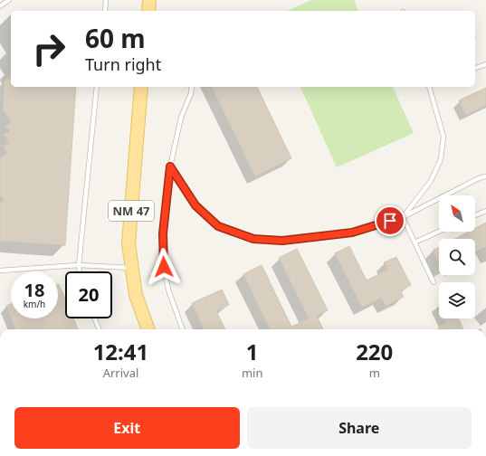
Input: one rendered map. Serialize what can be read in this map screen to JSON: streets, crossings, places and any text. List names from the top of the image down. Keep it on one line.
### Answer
{"streets":{"main road":["NM 47"]},"north":"top left","page":{"turn":["60 m","Turn right"],"speed":"18 km/h","limit":"20","eta":["12:41","Arrival","1","min","220","m"],"buttons":["Exit","Share"]}}
